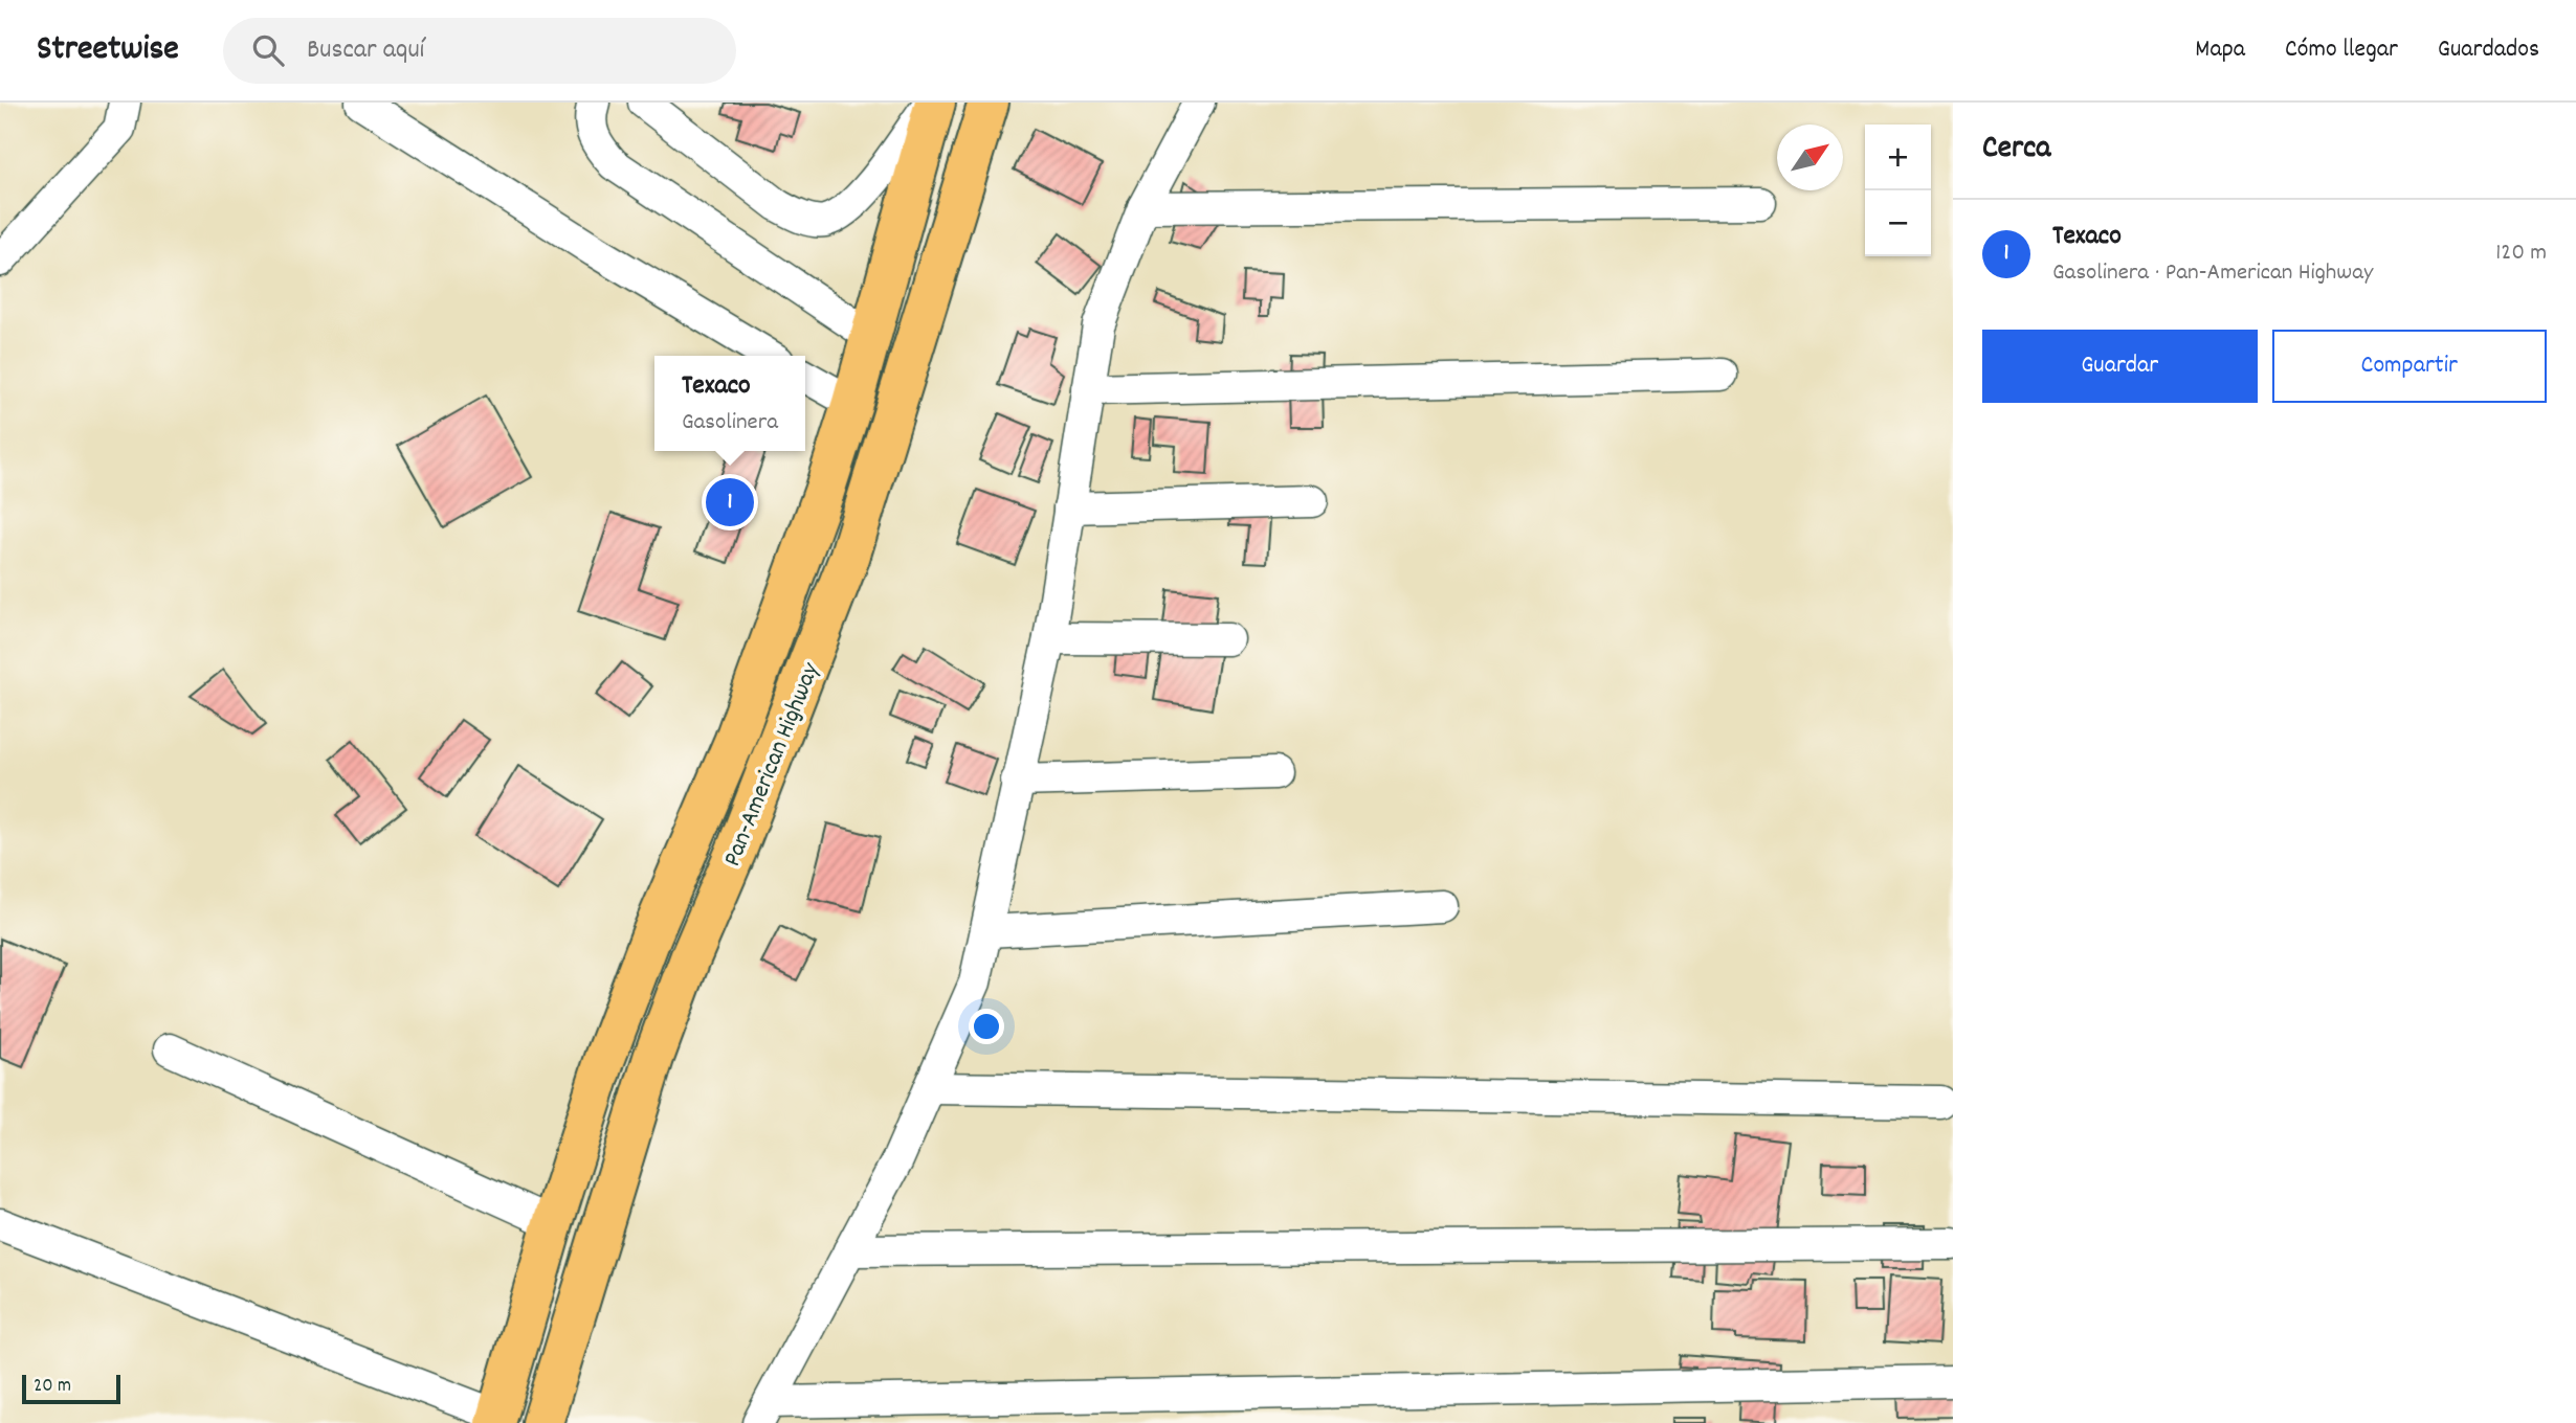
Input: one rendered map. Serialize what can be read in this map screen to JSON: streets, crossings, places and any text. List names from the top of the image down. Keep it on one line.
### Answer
{"streets":{"highway":["Pan-American Highway"]},"scale_bar":"20 m","north":"top right","page":{"header":"Streetwise","search":"Buscar aquí","nav":["Mapa","Cómo llegar","Guardados"],"heading":"Cerca","map_buttons":["+","−"],"list":[{"mark":"1","name":"Texaco","note":"Gasolinera · Pan-American Highway","value":"120 m"}],"buttons":["Guardar","Compartir"],"popup":["Texaco","Gasolinera"],"pins":"1","scale":"20 m"}}
